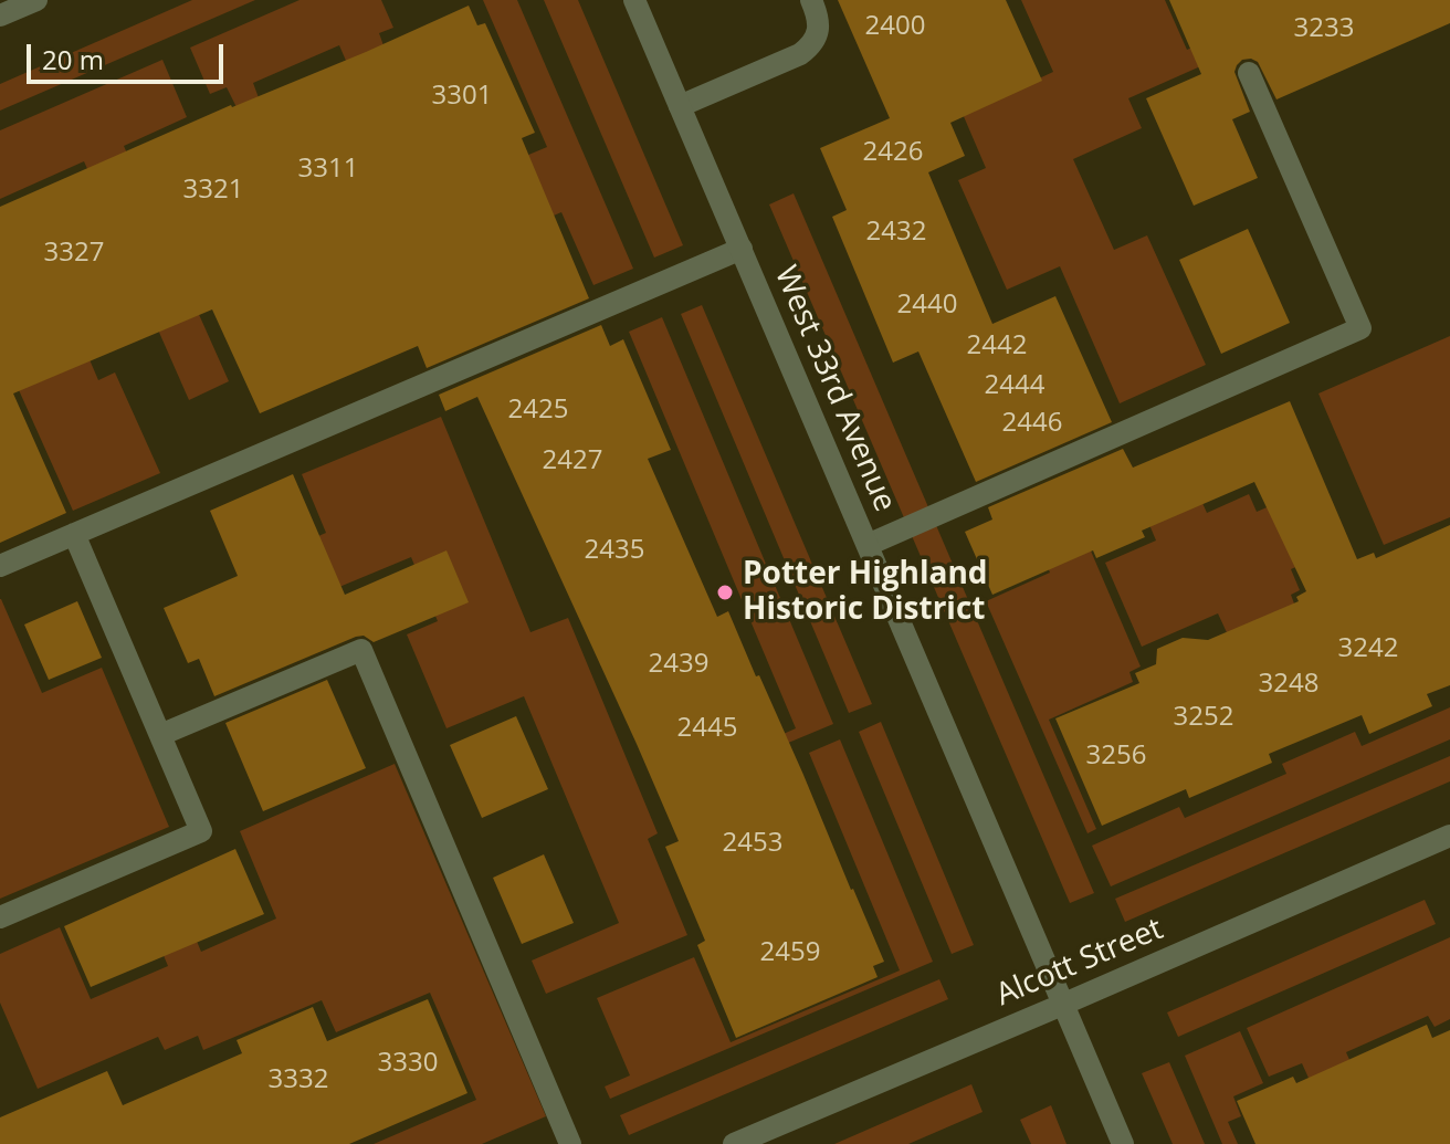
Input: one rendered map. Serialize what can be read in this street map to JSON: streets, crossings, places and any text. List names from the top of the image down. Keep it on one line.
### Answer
{"streets":{"street":["West 33rd Avenue","Alcott Street"]},"crossings":[["West 33rd Avenue","Alcott Street"]],"places":["Potter Highland Historic District"],"house_numbers":["2400","3233","3301","2426","3311","3321","2432","3327","2440","2442","2444","2425","2446","2427","2435","3242","2439","3248","3252","2445","3256","2453","2459","3330","3332"],"scale_bar":"20 m"}
